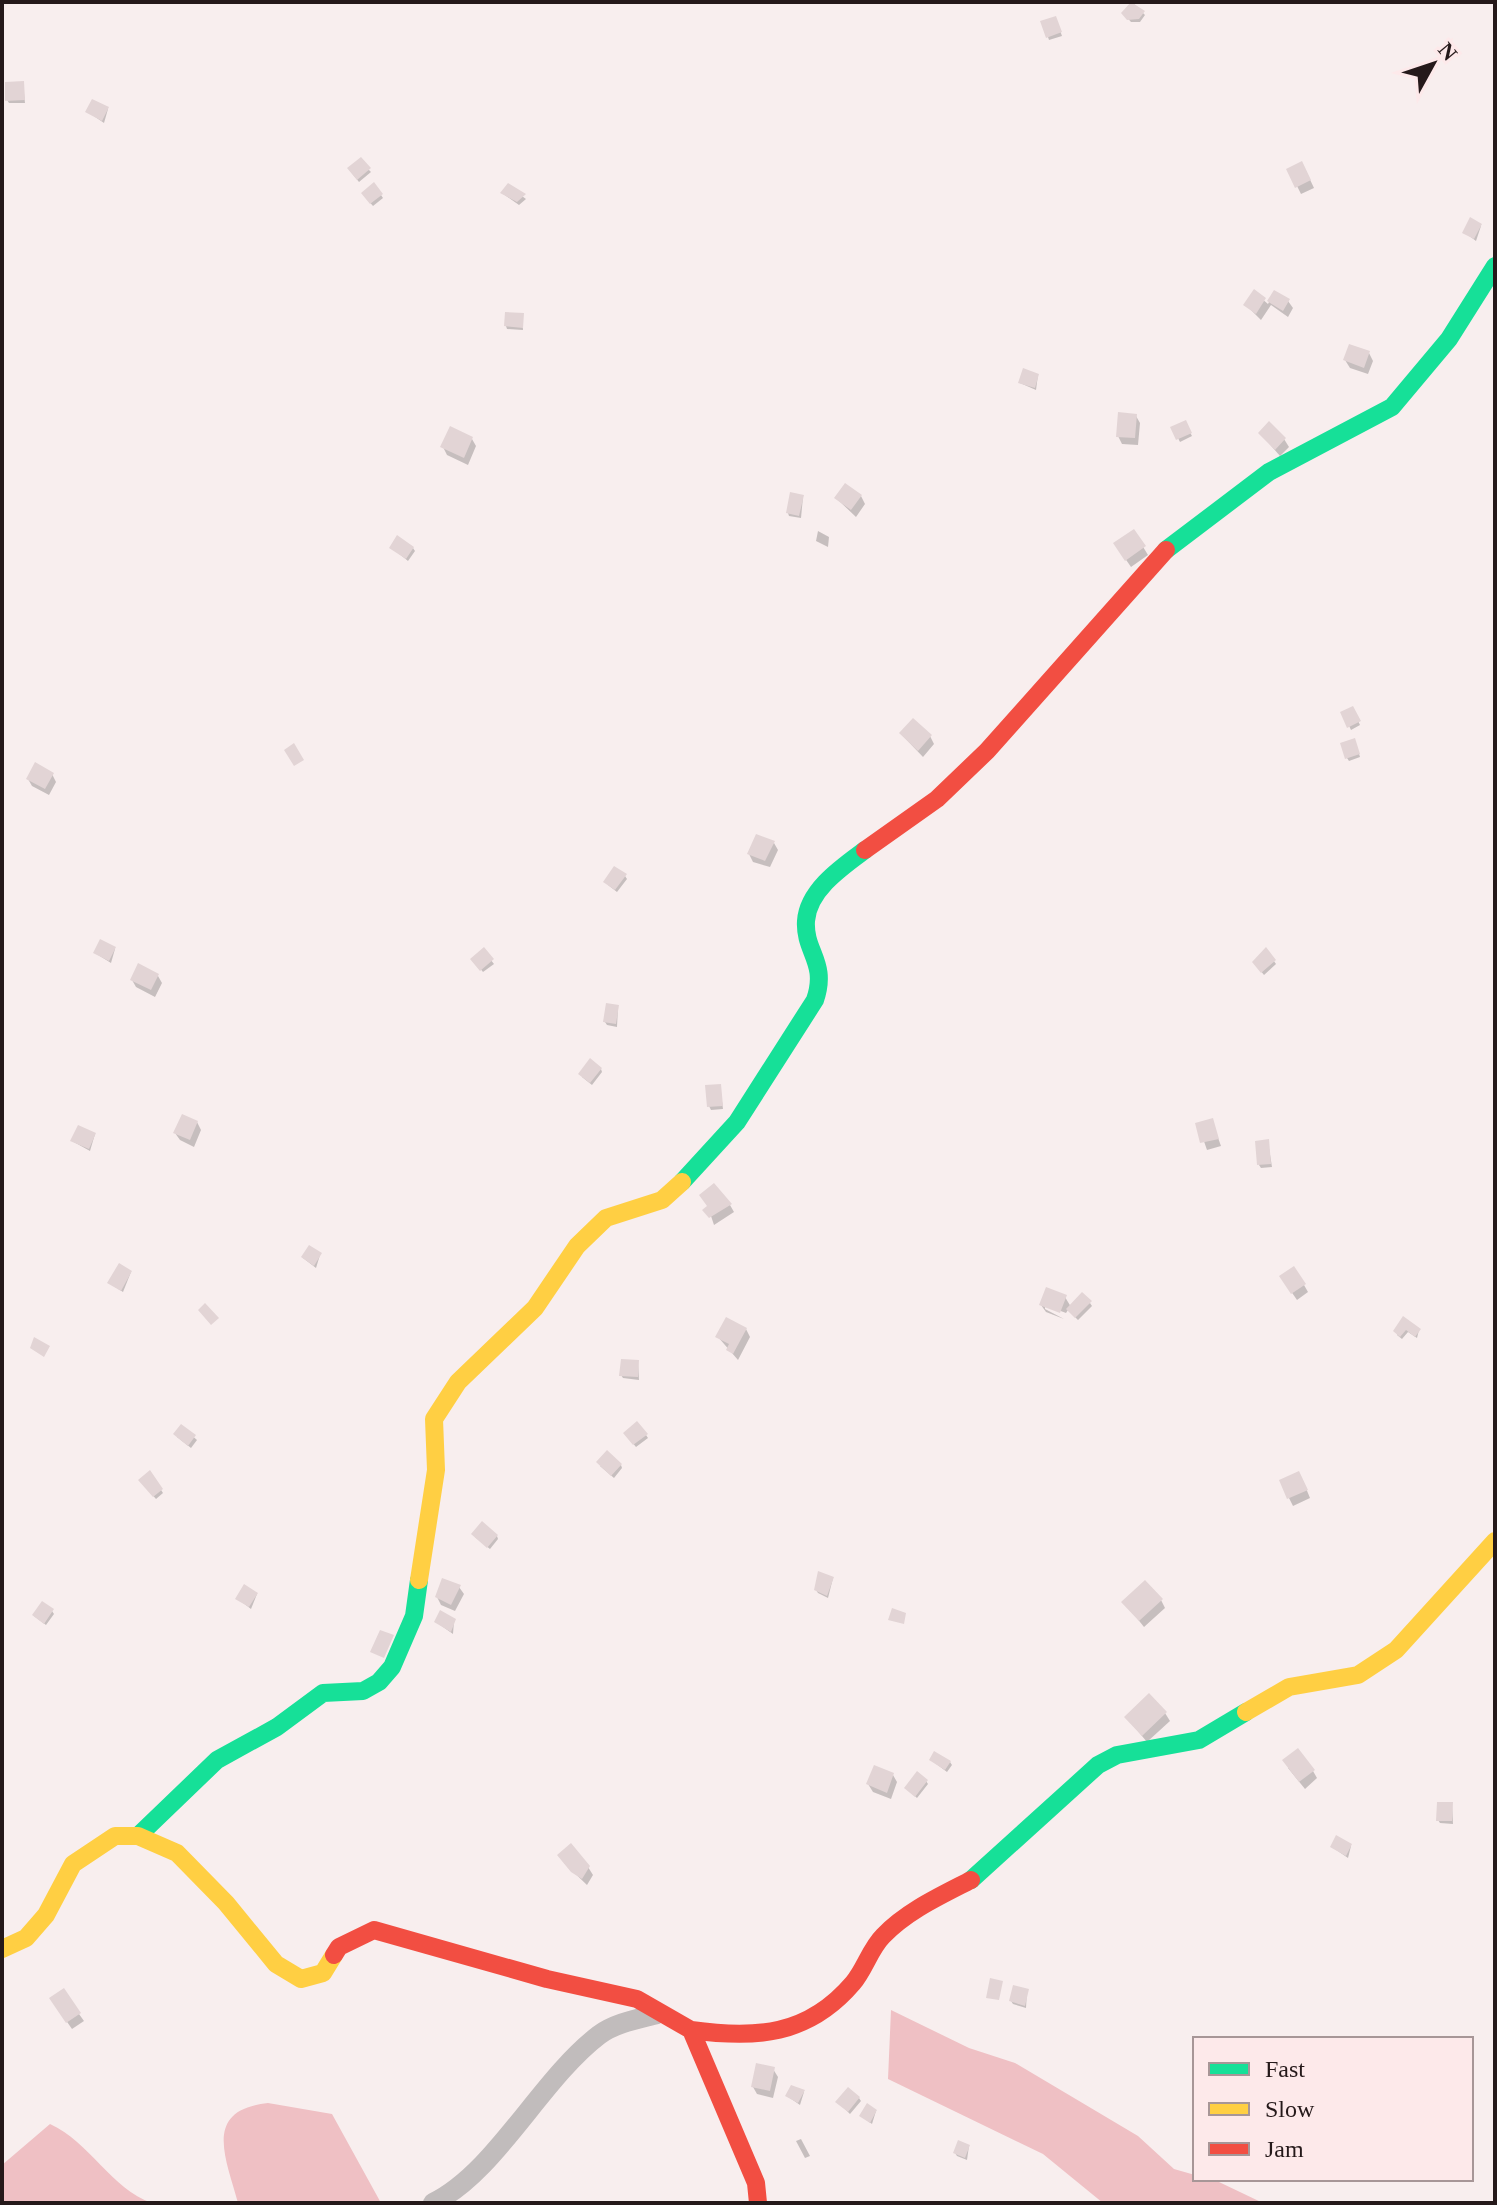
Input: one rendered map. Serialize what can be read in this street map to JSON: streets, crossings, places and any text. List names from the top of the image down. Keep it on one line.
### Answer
{"legend":["Fast","Slow","Jam"],"north":"top right"}
